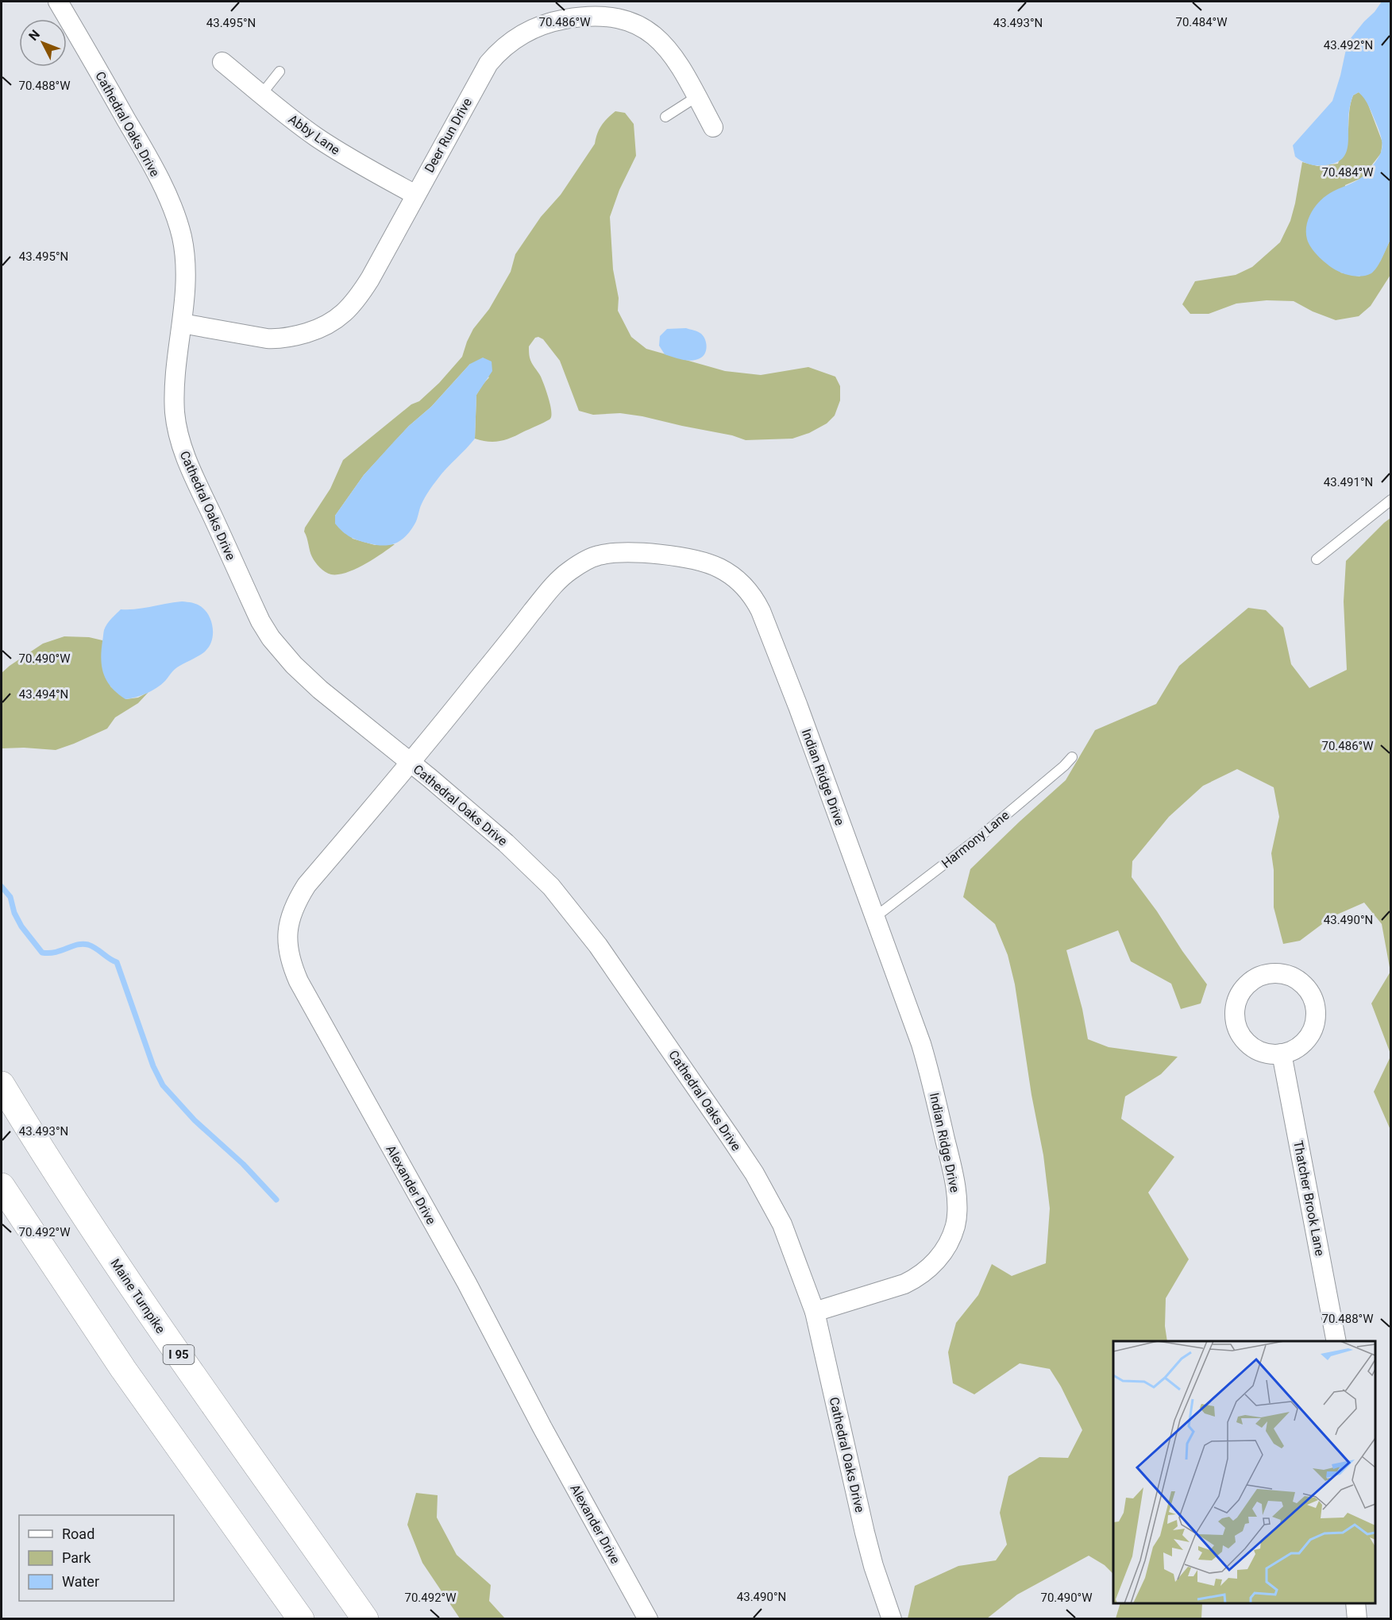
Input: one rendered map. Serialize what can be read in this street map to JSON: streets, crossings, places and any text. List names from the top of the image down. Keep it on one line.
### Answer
{"streets":{"highway":["Maine Turnpike","I 95"],"street":["Cathedral Oaks Drive","Abby Lane","Deer Run Drive","Indian Ridge Drive","Alexander Drive","Thatcher Brook Lane"],"lane":["Harmony Lane"]},"crossings":[["Cathedral Oaks Drive","Deer Run Drive"],["Cathedral Oaks Drive","Indian Ridge Drive"],["Cathedral Oaks Drive","Alexander Drive"],["Abby Lane","Deer Run Drive"],["Indian Ridge Drive","Harmony Lane"],["Indian Ridge Drive","Alexander Drive"]],"legend":["Road","Park","Water"],"north":"top left","coordinates":["70.486°W","70.484°W","43.493°N","43.495°N","43.492°N","70.488°W","43.491°N","70.490°W","43.494°N","43.490°N","70.492°W"]}
